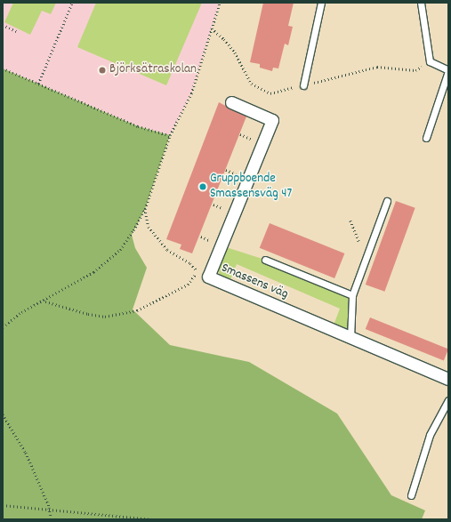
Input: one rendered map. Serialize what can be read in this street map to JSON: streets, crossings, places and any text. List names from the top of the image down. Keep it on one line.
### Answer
{"streets":{"street":["Smassens väg"]},"places":["Björksätraskolan","Gruppboende Smassensväg 47"]}
